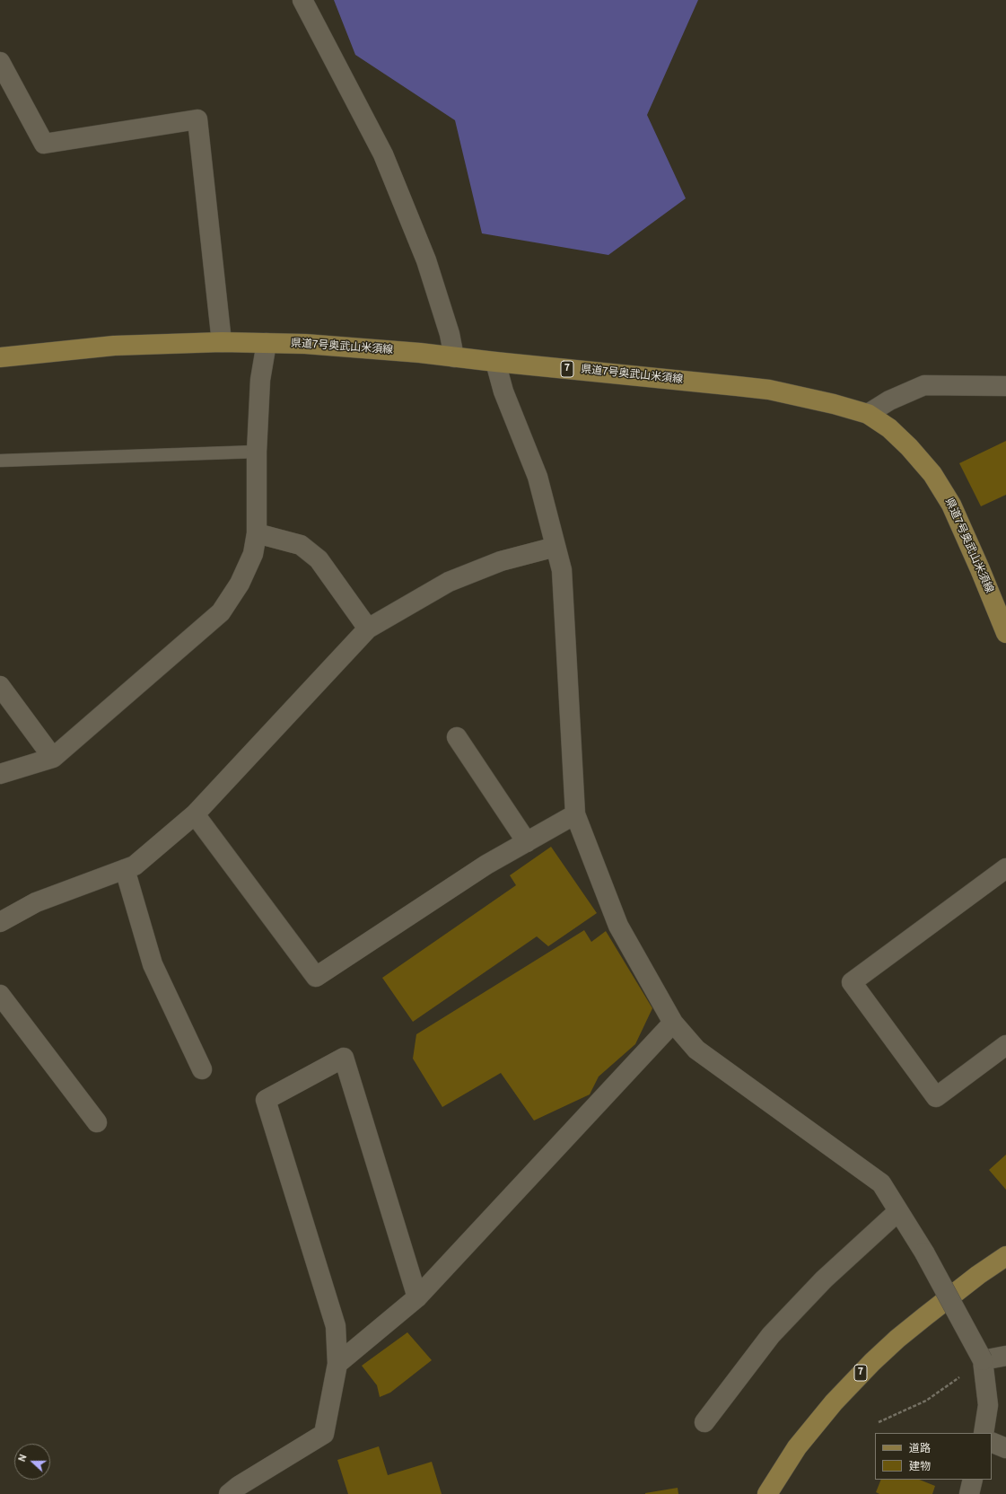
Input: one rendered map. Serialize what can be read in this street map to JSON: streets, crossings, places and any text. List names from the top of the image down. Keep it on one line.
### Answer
{"streets":{"main road":["県道7号奥武山米須線","7"]},"legend":["道路","建物"],"north":"left"}
